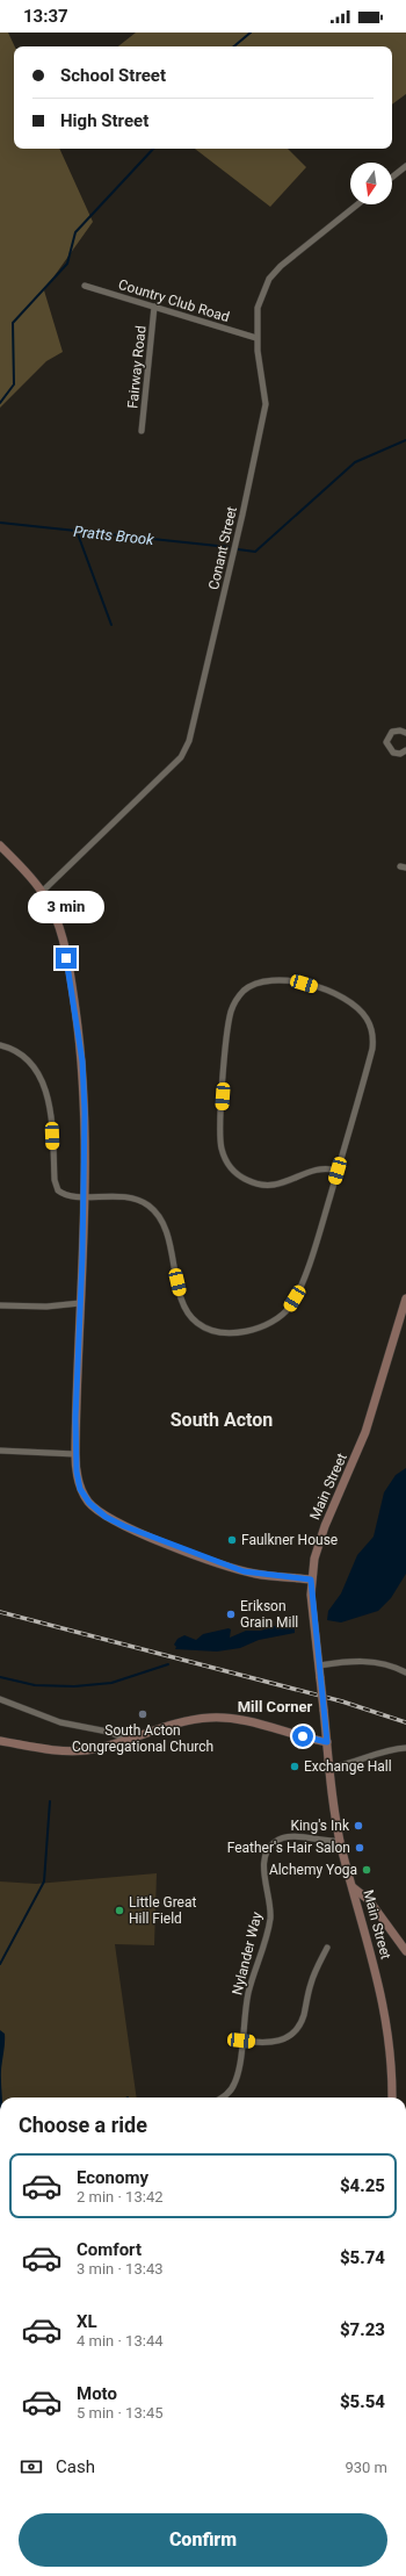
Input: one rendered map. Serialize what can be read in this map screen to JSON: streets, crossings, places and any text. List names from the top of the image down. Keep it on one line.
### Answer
{"streets":{"street":["Country Club Road","Fairway Road","Conant Street","Main Street","Nylander Way"]},"crossings":[["Country Club Road","Fairway Road"],["Country Club Road","Conant Street"],["Main Street","Nylander Way"]],"districts":["South Acton","Mill Corner"],"water":["Pratts Brook"],"places":["Faulkner House","Erikson Grain Mill","South Acton Congregational Church","Exchange Hall","King's Ink","Feather's Hair Salon","Alchemy Yoga","Little Great Hill Field"],"north":"bottom","page":{"status":"13:37","banner":["School Street","High Street"],"bubble":"3 min","heading":"Choose a ride","list":[{"name":"Economy","note":"2 min · 13:42","value":"$4.25"},{"name":"Comfort","note":"3 min · 13:43","value":"$5.74"},{"name":"XL","note":"4 min · 13:44","value":"$7.23"},{"name":"Moto","note":"5 min · 13:45","value":"$5.54"}],"pay":["Cash","930 m"],"buttons":"Confirm"}}
